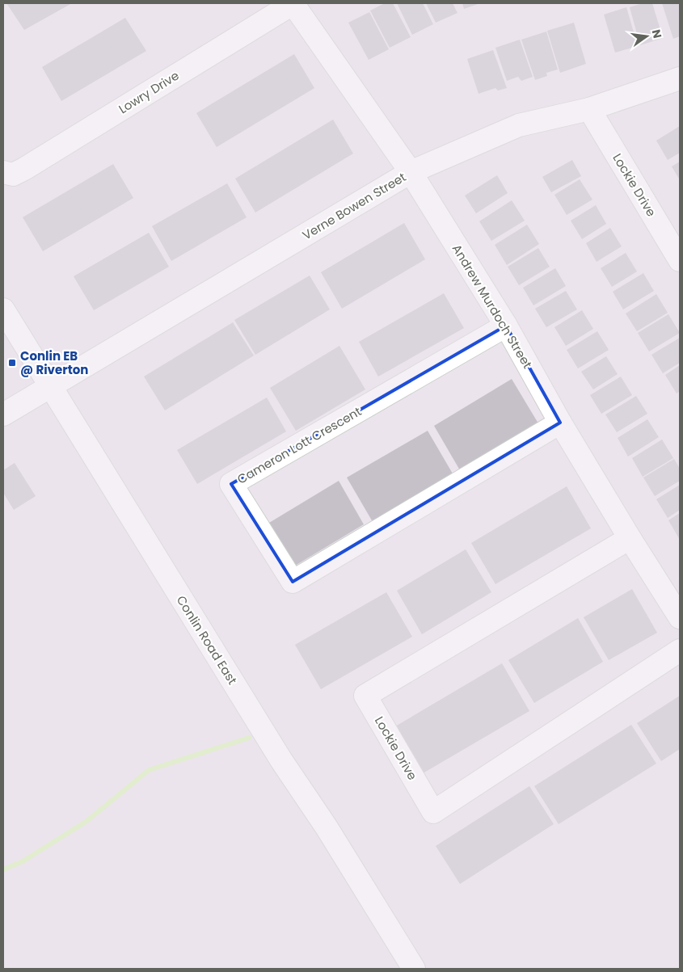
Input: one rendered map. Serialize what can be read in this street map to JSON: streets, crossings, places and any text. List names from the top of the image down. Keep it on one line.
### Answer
{"streets":{"street":["Lowry Drive","Lockie Drive","Verne Bowen Street","Andrew Murdoch Street","Cameron Lott Crescent","Conlin Road East"]},"crossings":[["Lowry Drive","Andrew Murdoch Street"],["Lockie Drive","Verne Bowen Street"],["Lockie Drive","Andrew Murdoch Street"],["Verne Bowen Street","Andrew Murdoch Street"],["Verne Bowen Street","Conlin Road East"],["Andrew Murdoch Street","Cameron Lott Crescent"]],"places":{"transit":["Conlin EB @ Riverton"]},"north":"right"}
